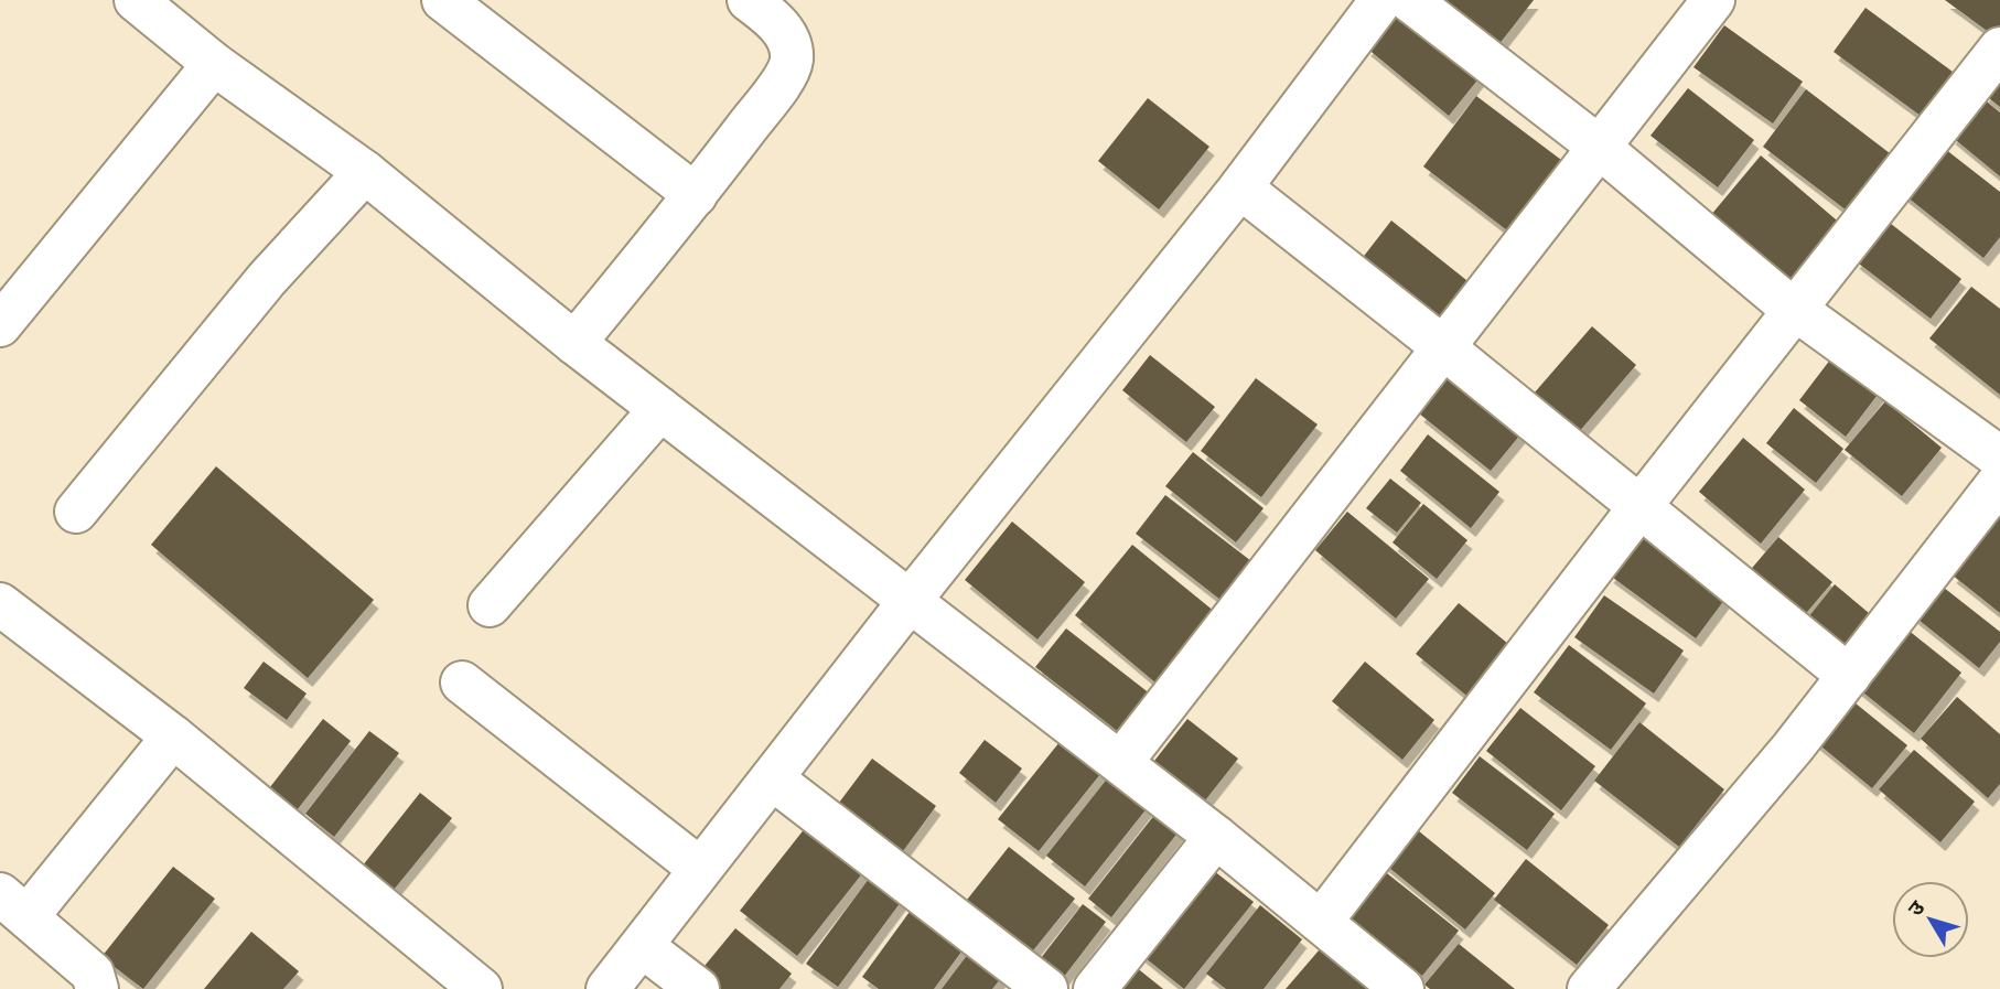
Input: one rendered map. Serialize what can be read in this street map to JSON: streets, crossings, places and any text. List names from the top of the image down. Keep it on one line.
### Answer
{"north":"top left"}
